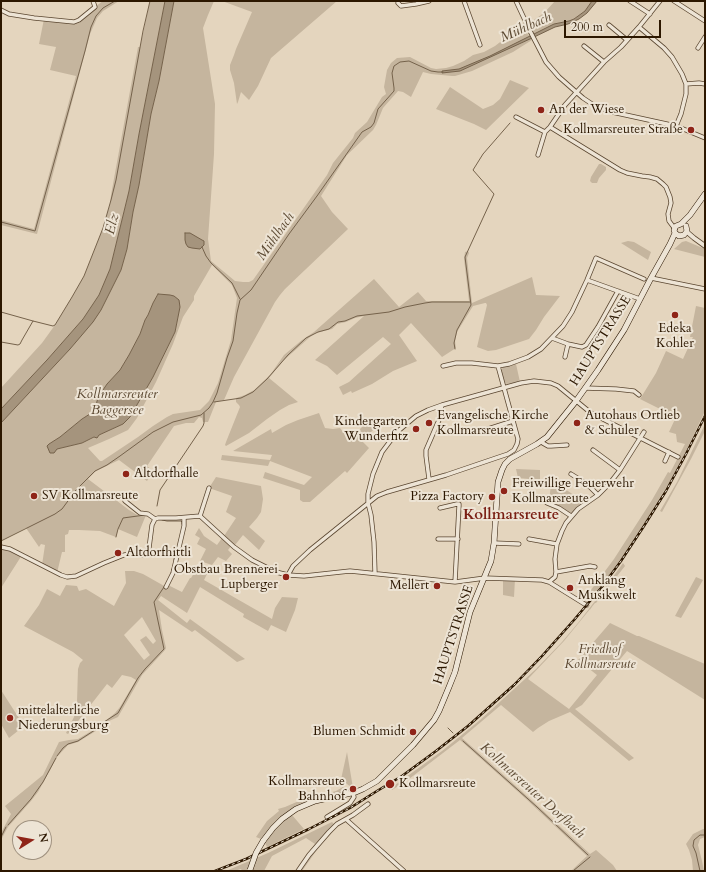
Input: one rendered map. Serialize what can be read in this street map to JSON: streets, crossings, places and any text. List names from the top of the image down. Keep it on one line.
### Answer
{"streets":{"main road":["HAUPTSTRASSE"]},"districts":["Kollmarsreute"],"water":["Mühlbach","Elz","Kollmarsreuter Baggersee","Kollmarsreuter Dorfbach"],"parks":["Friedhof Kollmarsreute"],"places":["An der Wiese","Kollmarsreuter Straße","Edeka Kohler","Evangelische Kirche Kollmarsreute","Autohaus Ortlieb & Schuler","Kindergarten Wunderfitz","Altdorfhalle","Freiwillige Feuerwehr Kollmarsreute","SV Kollmarsreute","Pizza Factory","Altdorfhittli","Obstbau Brennerei Lupberger","Mellert","Anklang Musikwelt","mittelalterliche Niederungsburg","Blumen Schmidt","Kollmarsreute","Kollmarsreute Bahnhof"],"scale_bar":"200 m","north":"right"}
